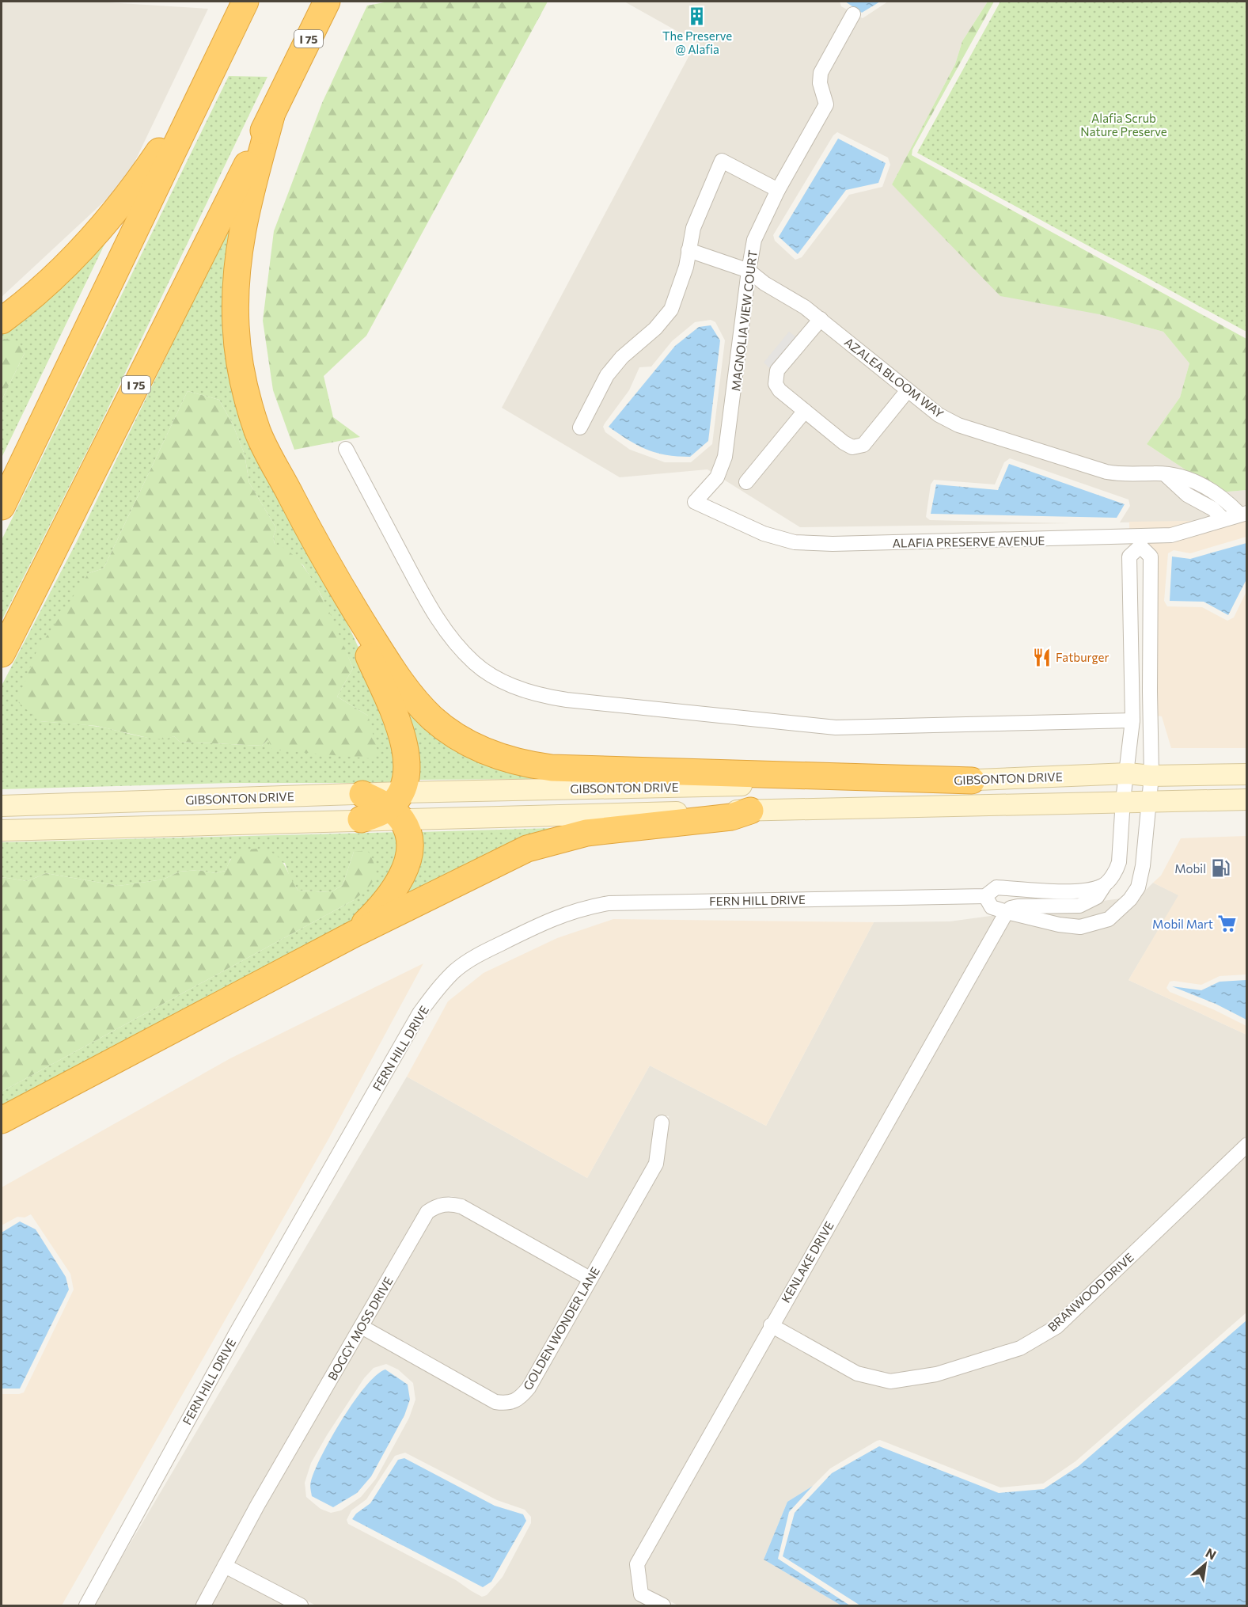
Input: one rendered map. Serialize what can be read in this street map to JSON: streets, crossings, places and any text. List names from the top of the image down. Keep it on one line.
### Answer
{"streets":{"highway":["I 75"],"main road":["GIBSONTON DRIVE"],"street":["MAGNOLIA VIEW COURT","AZALEA BLOOM WAY","ALAFIA PRESERVE AVENUE","FERN HILL DRIVE","KENLAKE DRIVE","BRANWOOD DRIVE","BOGGY MOSS DRIVE","GOLDEN WONDER LANE"]},"crossings":[["MAGNOLIA VIEW COURT","AZALEA BLOOM WAY"],["MAGNOLIA VIEW COURT","ALAFIA PRESERVE AVENUE"],["AZALEA BLOOM WAY","ALAFIA PRESERVE AVENUE"],["KENLAKE DRIVE","BRANWOOD DRIVE"],["BOGGY MOSS DRIVE","GOLDEN WONDER LANE"]],"parks":["Alafia Scrub Nature Preserve"],"places":{"building":["The Preserve @ Alafia"],"restaurant":["Fatburger"],"fuel station":["Mobil"],"supermarket":["Mobil Mart"]},"north":"top right"}
